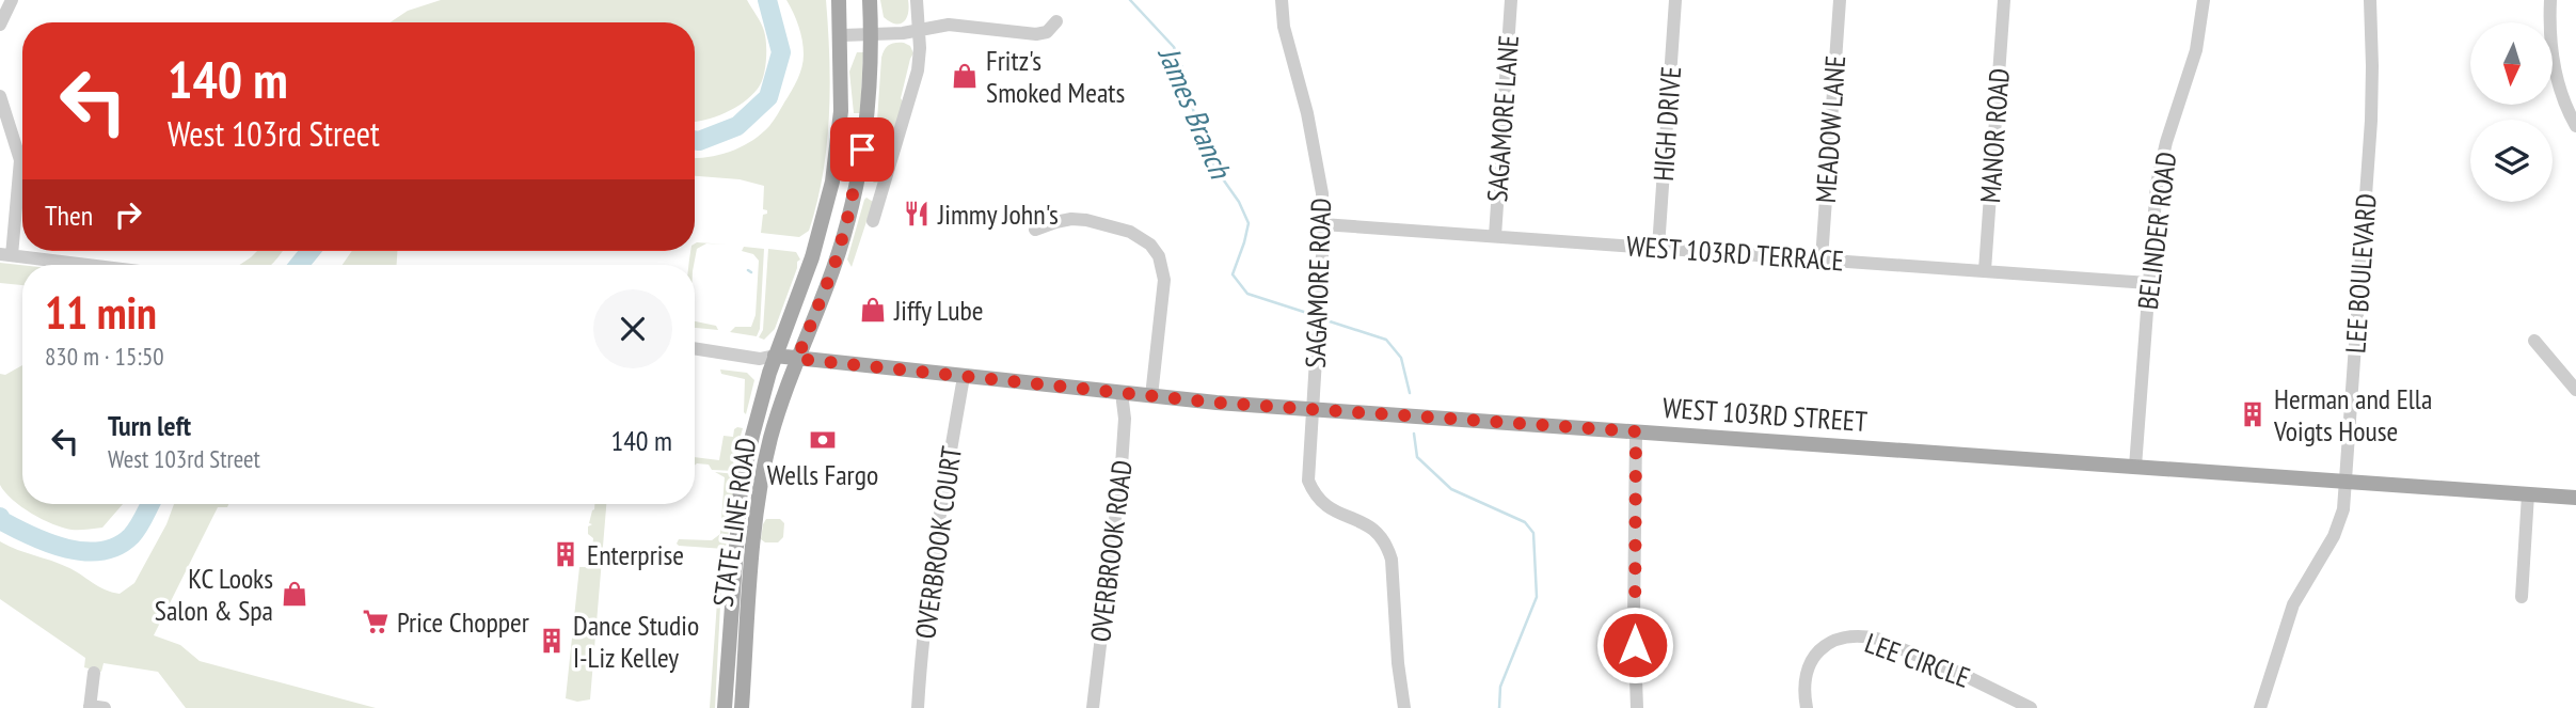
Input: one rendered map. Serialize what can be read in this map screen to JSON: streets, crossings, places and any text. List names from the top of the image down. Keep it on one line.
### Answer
{"streets":{"main road":["WEST 103RD STREET","STATE LINE ROAD"],"street":["SAGAMORE LANE","HIGH DRIVE","MEADOW LANE","MANOR ROAD","BELINDER ROAD","WEST 103RD TERRACE","LEE BOULEVARD","SAGAMORE ROAD","OVERBROOK COURT","OVERBROOK ROAD","LEE CIRCLE"]},"crossings":[["SAGAMORE LANE","WEST 103RD TERRACE"],["HIGH DRIVE","WEST 103RD TERRACE"],["MEADOW LANE","WEST 103RD TERRACE"],["MANOR ROAD","WEST 103RD TERRACE"],["BELINDER ROAD","WEST 103RD TERRACE"],["BELINDER ROAD","WEST 103RD STREET"],["WEST 103RD TERRACE","SAGAMORE ROAD"],["LEE BOULEVARD","WEST 103RD STREET"],["SAGAMORE ROAD","WEST 103RD STREET"],["WEST 103RD STREET","STATE LINE ROAD"],["WEST 103RD STREET","OVERBROOK COURT"],["WEST 103RD STREET","OVERBROOK ROAD"]],"water":["James Branch"],"places":{"shop":["Fritz's Smoked Meats","Jiffy Lube","KC Looks Salon & Spa"],"restaurant":["Jimmy John's"],"building":["Herman and Ella Voigts House","Enterprise","Dance Studio I-Liz Kelley"],"bank":["Wells Fargo"],"supermarket":["Price Chopper"]},"north":"bottom","page":{"turn":["140 m","West 103rd Street"],"then":"Then","heading":["11 min","830 m · 15:50"],"list":[{"name":"Turn left","note":"West 103rd Street","value":"140 m"}]}}
